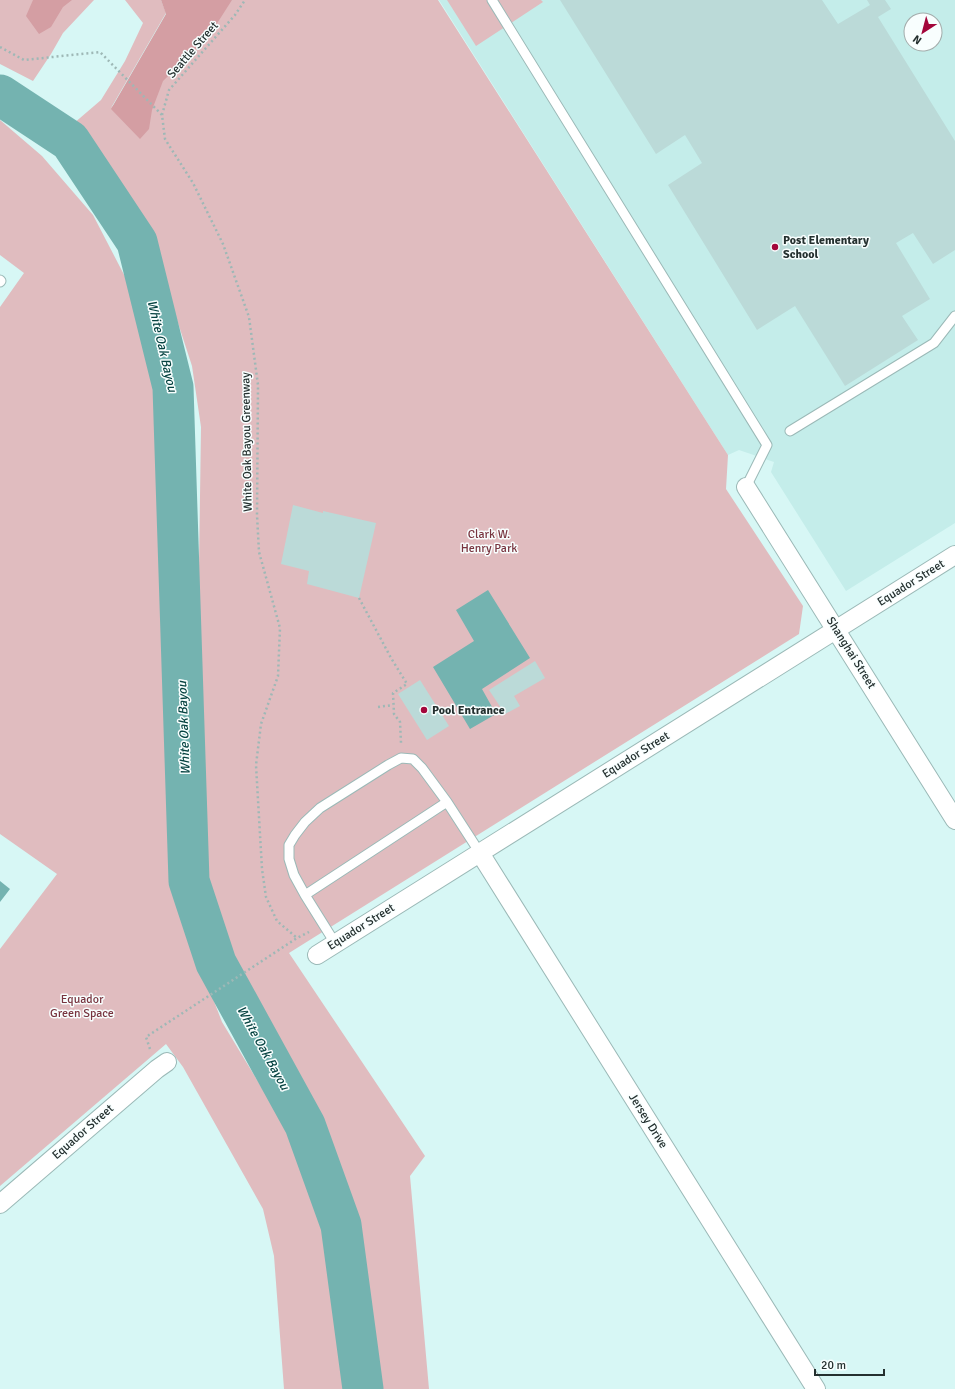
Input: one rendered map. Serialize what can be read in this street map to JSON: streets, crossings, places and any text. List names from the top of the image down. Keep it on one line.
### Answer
{"streets":{"street":["Equador Street","Shanghai Street","Jersey Drive"],"path":["Seattle Street","White Oak Bayou Greenway"]},"crossings":[["Seattle Street","White Oak Bayou Greenway"],["Equador Street","Shanghai Street"],["Equador Street","Jersey Drive"]],"water":["White Oak Bayou"],"parks":["Clark W. Henry Park","Equador Green Space"],"places":["Post Elementary School","Pool Entrance"],"scale_bar":"20 m","north":"bottom left"}
